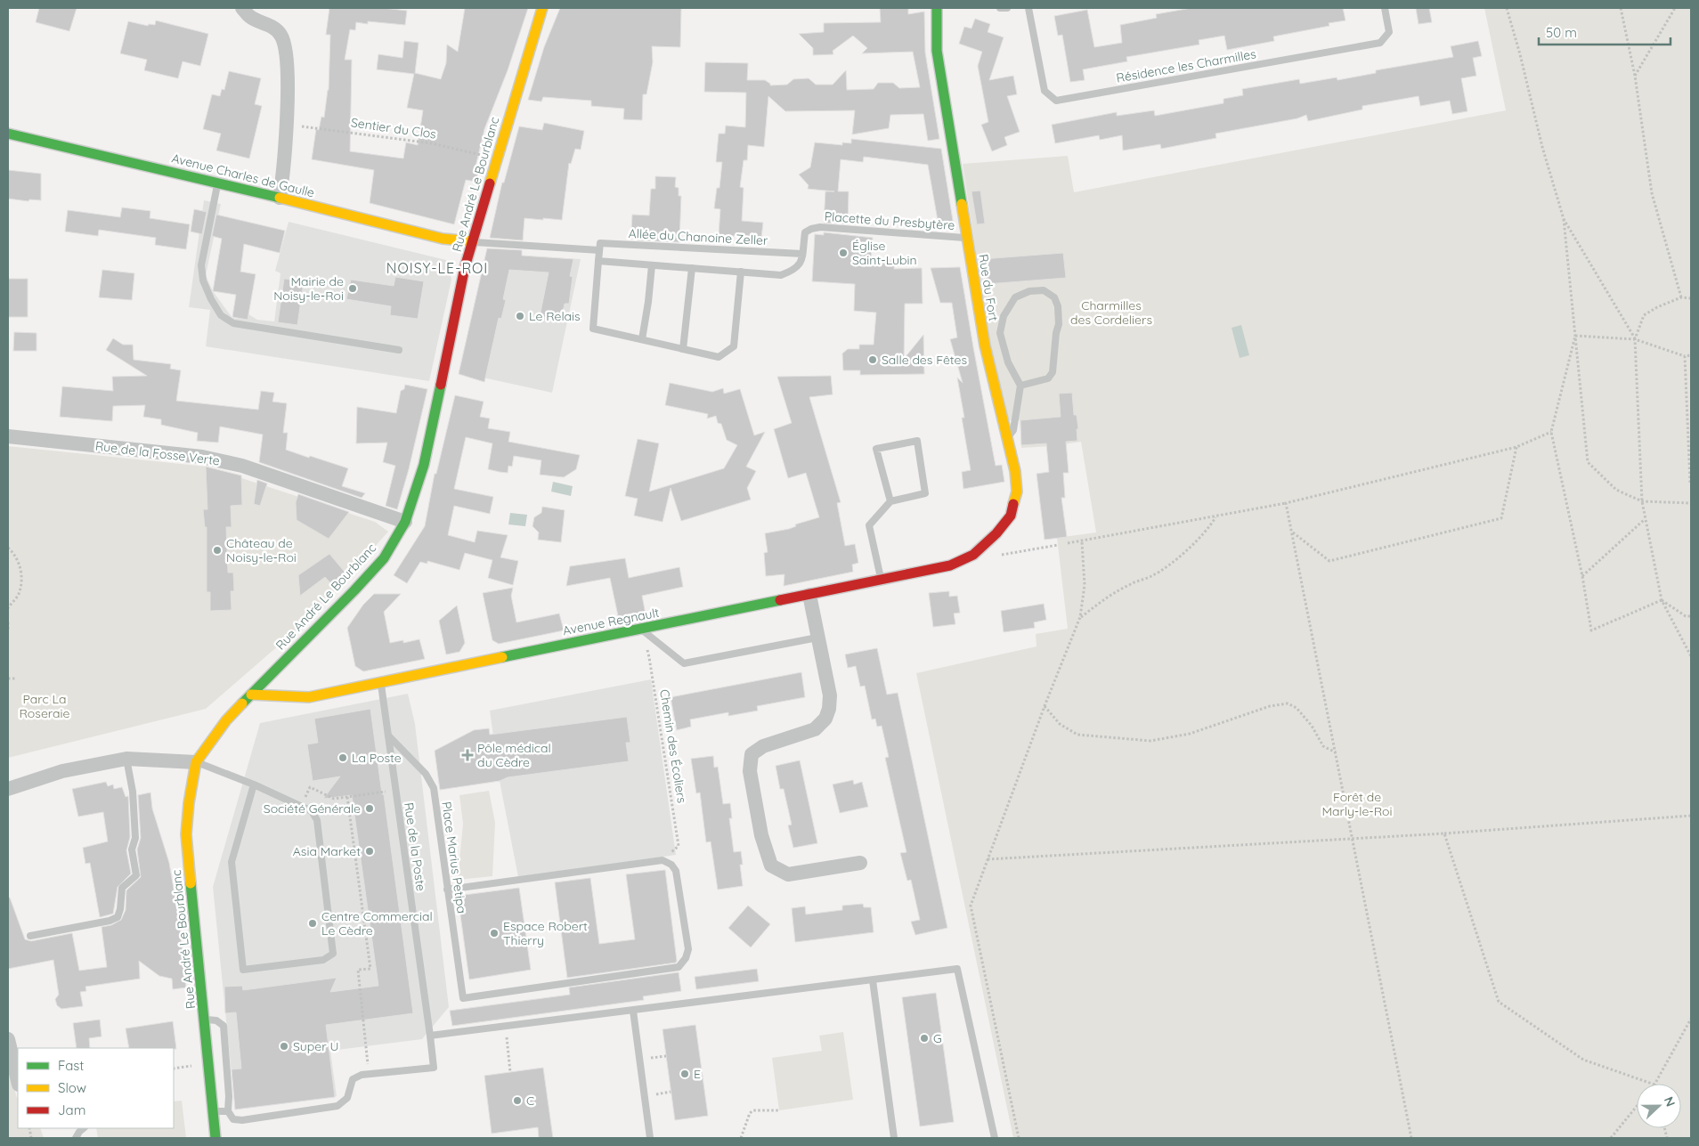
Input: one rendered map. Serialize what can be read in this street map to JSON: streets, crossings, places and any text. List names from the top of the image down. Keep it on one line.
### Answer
{"streets":{"street":["Avenue Charles de Gaulle","Rue André Le Bourblanc","Rue du Fort","Rue de la Fosse Verte","Avenue Regnault"],"lane":["Résidence les Charmilles","Placette du Presbytère","Allée du Chanoine Zeller","Rue de la Poste","Place Marius Petipa"],"path":["Sentier du Clos","Chemin des Écoliers"]},"crossings":[["Sentier du Clos","Rue André Le Bourblanc"],["Avenue Charles de Gaulle","Rue André Le Bourblanc"],["Rue André Le Bourblanc","Rue de la Fosse Verte"],["Rue André Le Bourblanc","Avenue Regnault"],["Placette du Presbytère","Allée du Chanoine Zeller"],["Placette du Presbytère","Rue du Fort"],["Rue du Fort","Avenue Regnault"],["Avenue Regnault","Chemin des Écoliers"],["Avenue Regnault","Rue de la Poste"],["Chemin des Écoliers","Place Marius Petipa"],["Rue de la Poste","Place Marius Petipa"]],"districts":["NOISY-LE-ROI"],"parks":["Charmilles des Cordeliers","Parc La Roseraie","Forêt de Marly-le-Roi"],"places":{"other":["Église Saint-Lubin","Mairie de Noisy-le-Roi","Le Relais","Salle des Fêtes","Château de Noisy-le-Roi","La Poste","Société Générale","Asia Market","Centre Commercial Le Cèdre","Espace Robert Thierry","G","Super U","E","C"],"health":["Pôle médical du Cèdre"]},"legend":["Fast","Slow","Jam"],"scale_bar":"50 m","north":"right"}
